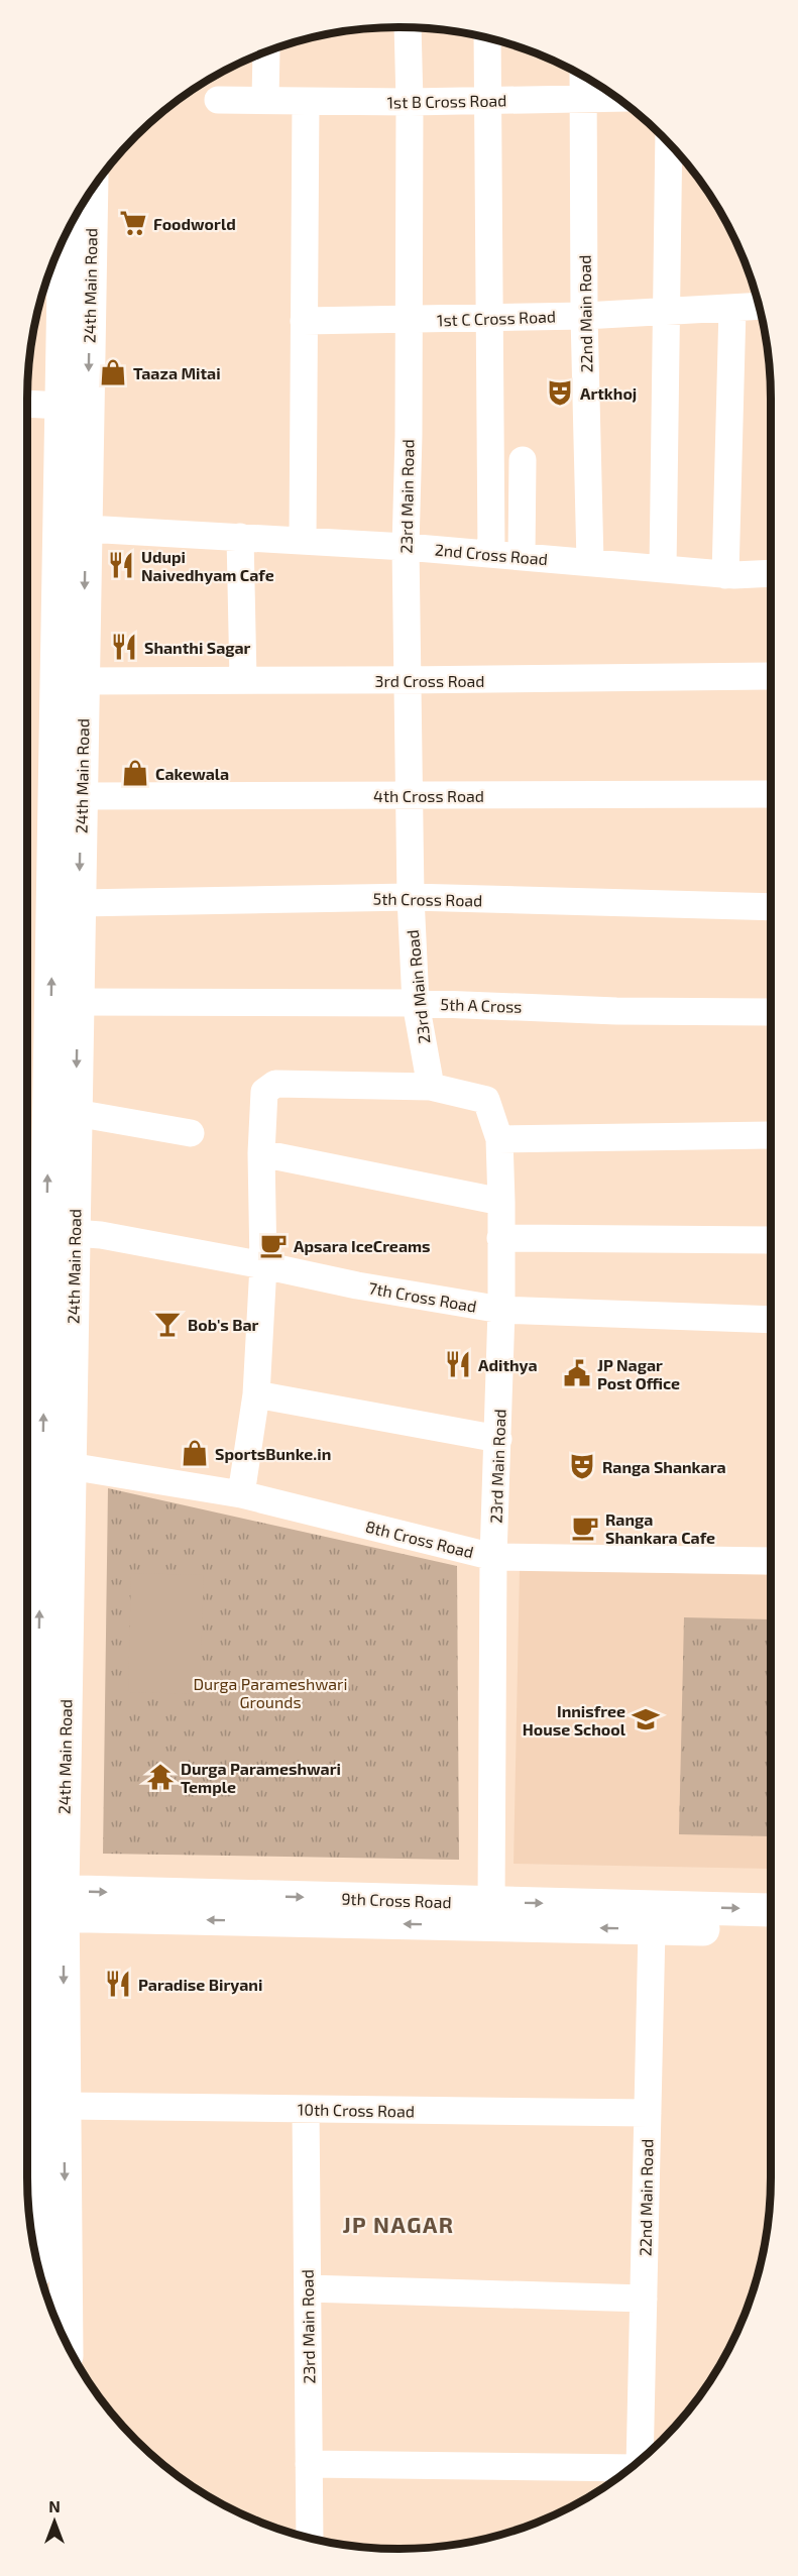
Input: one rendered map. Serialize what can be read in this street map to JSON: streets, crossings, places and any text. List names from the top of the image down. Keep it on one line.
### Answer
{"streets":{"main road":["24th Main Road","9th Cross Road"],"street":["1st B Cross Road","22nd Main Road","1st C Cross Road","23rd Main Road","2nd Cross Road","3rd Cross Road","4th Cross Road","5th Cross Road","5th A Cross","7th Cross Road","8th Cross Road","10th Cross Road"]},"crossings":[["1st B Cross Road","22nd Main Road"],["1st B Cross Road","23rd Main Road"],["24th Main Road","2nd Cross Road"],["24th Main Road","3rd Cross Road"],["24th Main Road","4th Cross Road"],["24th Main Road","5th Cross Road"],["24th Main Road","5th A Cross"],["24th Main Road","7th Cross Road"],["24th Main Road","8th Cross Road"],["24th Main Road","9th Cross Road"],["24th Main Road","10th Cross Road"],["22nd Main Road","1st C Cross Road"],["22nd Main Road","2nd Cross Road"],["22nd Main Road","9th Cross Road"],["22nd Main Road","10th Cross Road"],["1st C Cross Road","23rd Main Road"],["23rd Main Road","2nd Cross Road"],["23rd Main Road","3rd Cross Road"],["23rd Main Road","4th Cross Road"],["23rd Main Road","5th Cross Road"],["23rd Main Road","5th A Cross"],["23rd Main Road","7th Cross Road"],["23rd Main Road","8th Cross Road"],["23rd Main Road","9th Cross Road"],["23rd Main Road","10th Cross Road"]],"districts":["JP NAGAR"],"parks":["Durga Parameshwari Grounds"],"places":{"supermarket":["Foodworld"],"shop":["Taaza Mitai","Cakewala","SportsBunke.in"],"theatre":["Artkhoj","Ranga Shankara"],"restaurant":["Udupi Naivedhyam Cafe","Shanthi Sagar","Adithya","Paradise Biryani"],"cafe":["Apsara IceCreams","Ranga Shankara Cafe"],"bar":["Bob's Bar"],"public building":["JP Nagar Post Office"],"school or university":["Innisfree House School"],"temple":["Durga Parameshwari Temple"]},"north":"top"}
